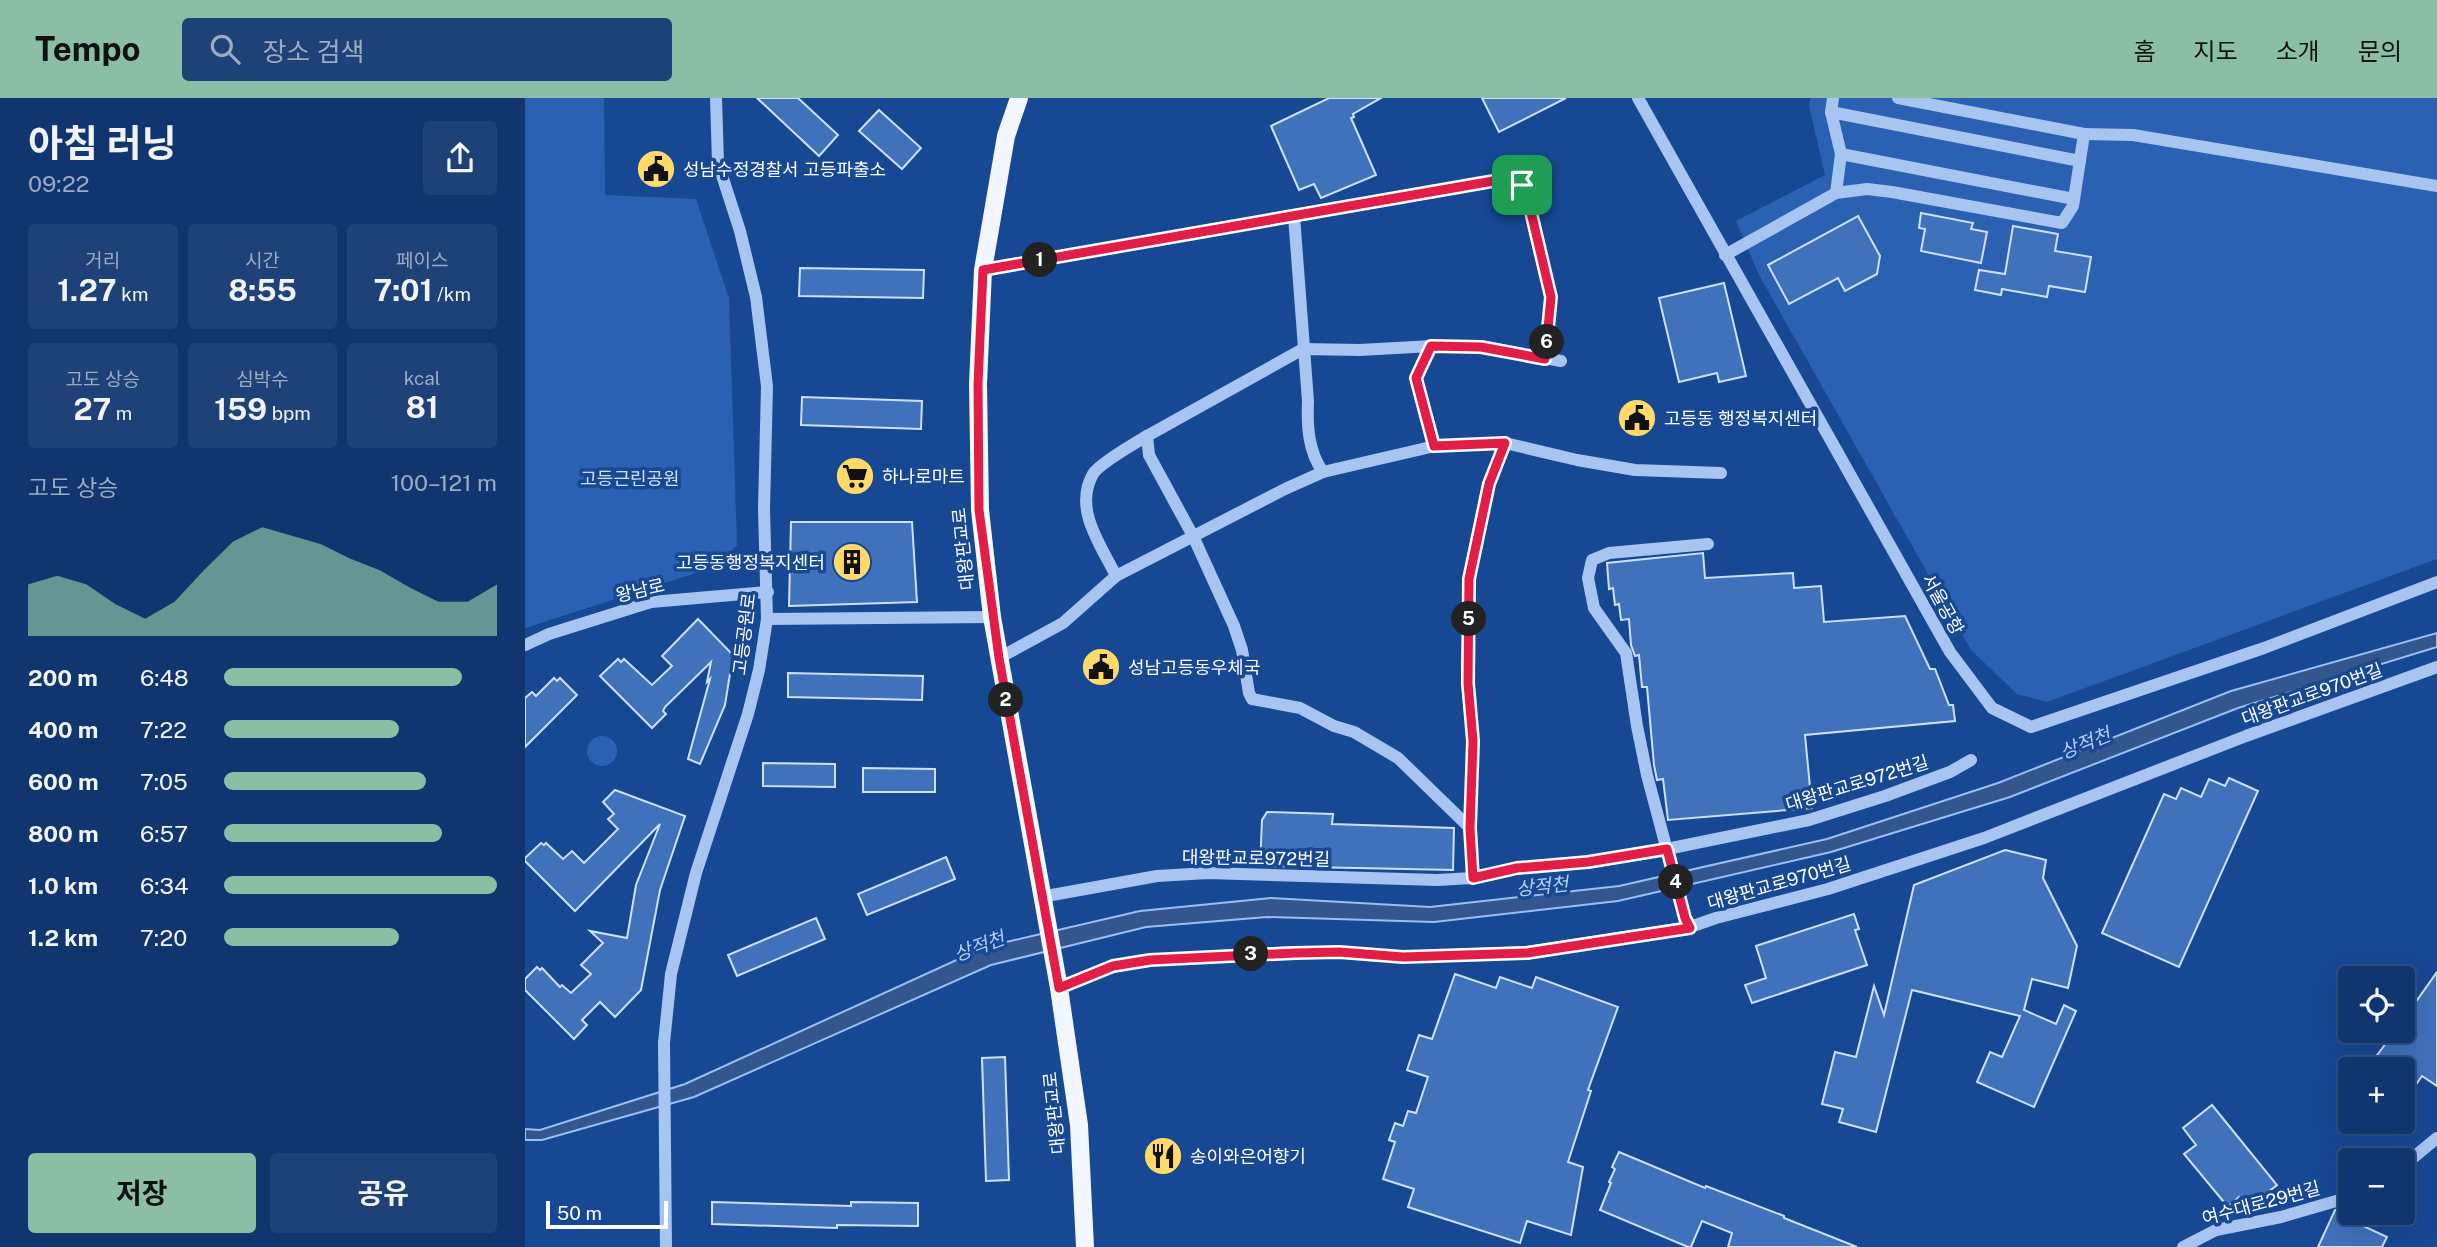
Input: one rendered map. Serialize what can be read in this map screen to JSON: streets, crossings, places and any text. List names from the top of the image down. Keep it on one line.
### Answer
{"streets":{"main road":["대왕판교로"],"street":["왕남로","서울공항","고등공원로","대왕판교로970번길","대왕판교로972번길","여수대로29번길"]},"crossings":[["대왕판교로","대왕판교로970번길"],["대왕판교로","대왕판교로972번길"],["왕남로","고등공원로"]],"water":["상적천"],"parks":["고등근린공원"],"places":{"public building":["성남수정경찰서 고등파출소","고등동 행정복지센터","성남고등동우체국"],"supermarket":["하나로마트"],"building":["고등동행정복지센터"],"restaurant":["송이와은어향기"]},"scale_bar":"50 m","page":{"header":"Tempo","search":"장소 검색","nav":["홈","지도","소개","문의"],"heading":["아침 러닝","09:22"],"stats":[["거리","1.27 km"],["시간","8:55"],["페이스","7:01 /km"],["고도 상승","27 m"],["심박수","159 bpm"],["kcal","81"]],"pins":["1","6","5","2","4","3"],"chart":["고도 상승","100–121 m"],"list":[{"name":"200 m","note":"6:48"},{"name":"400 m","note":"7:22"},{"name":"600 m","note":"7:05"},{"name":"800 m","note":"6:57"},{"name":"1.0 km","note":"6:34"},{"name":"1.2 km","note":"7:20"}],"map_buttons":["+","−"],"buttons":["저장","공유"],"scale":"50 m"}}
